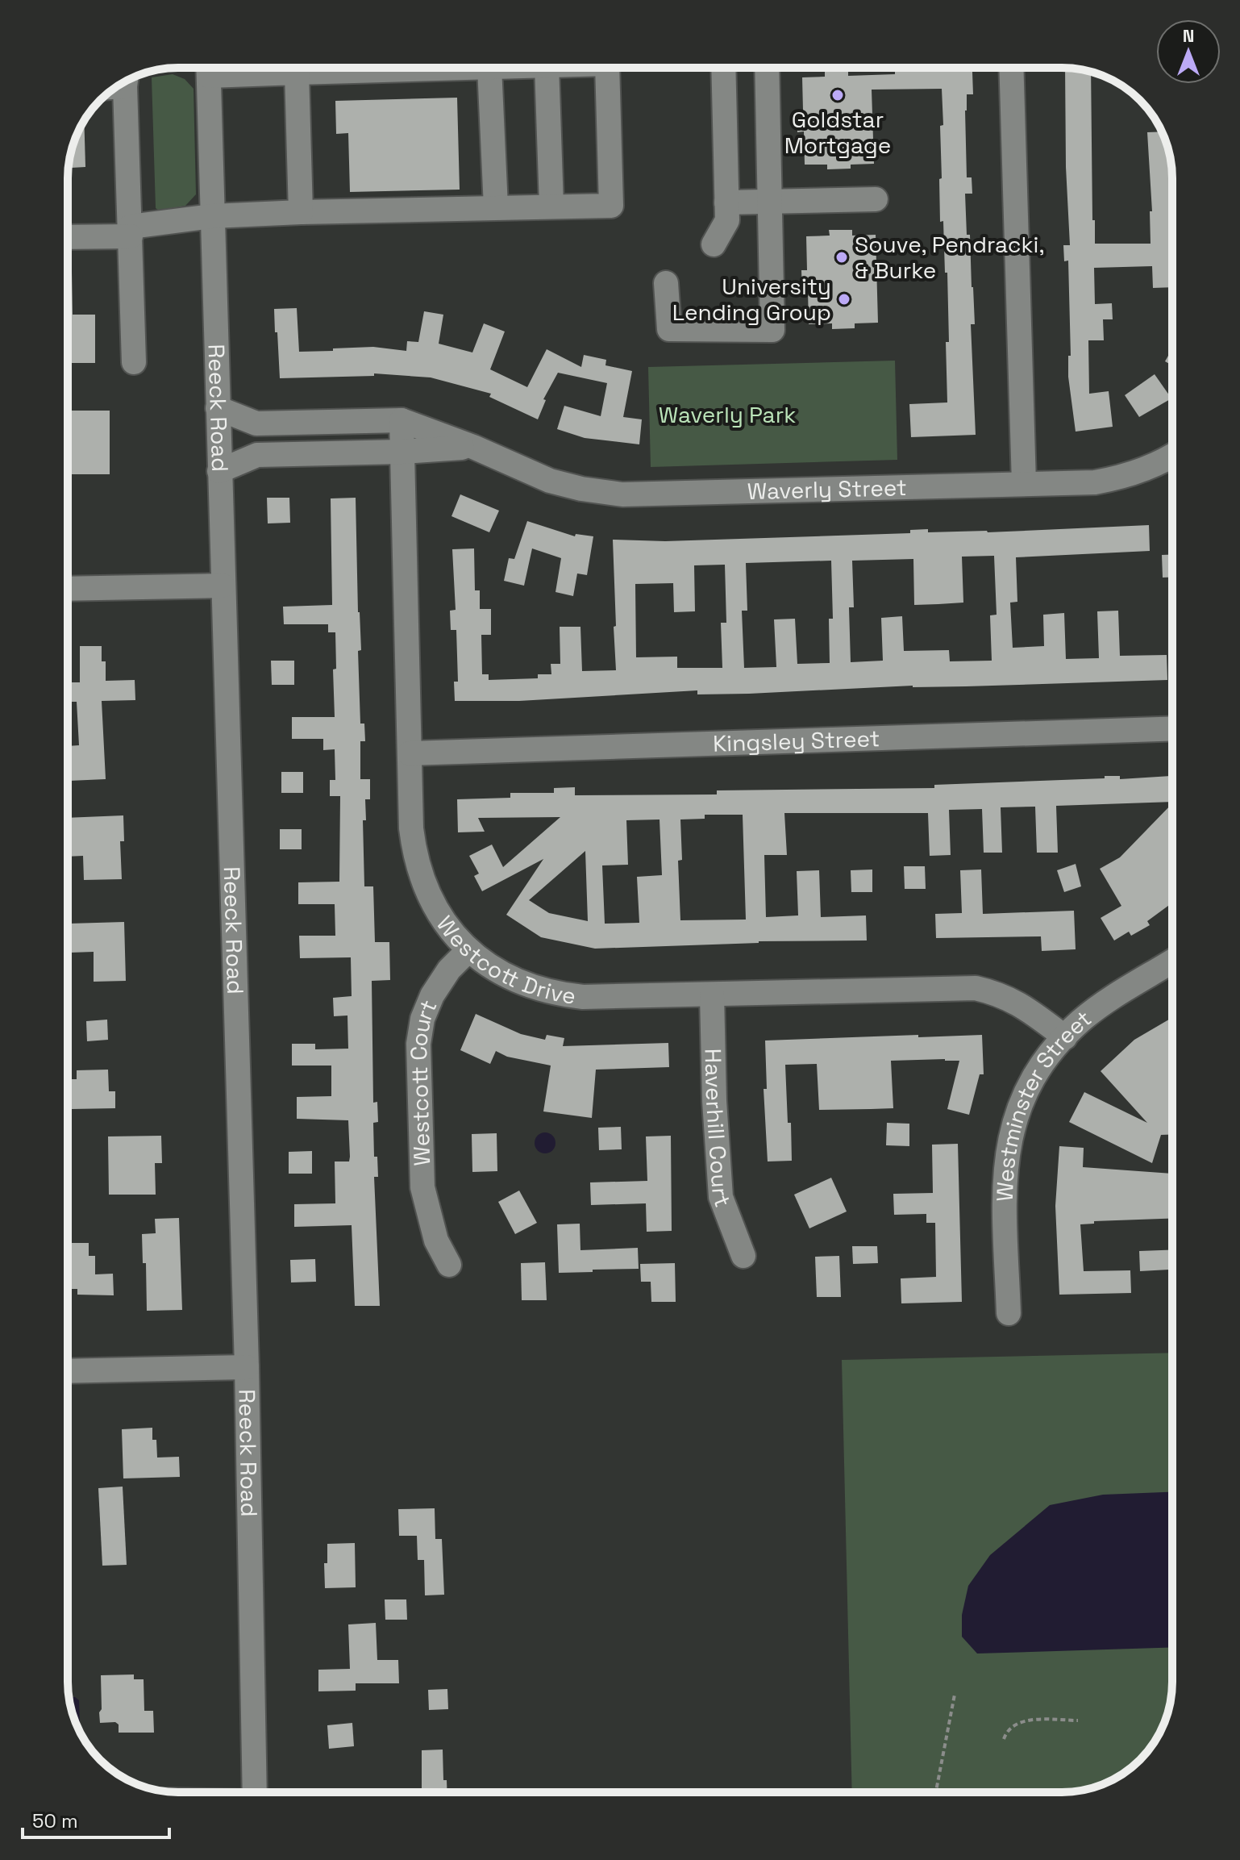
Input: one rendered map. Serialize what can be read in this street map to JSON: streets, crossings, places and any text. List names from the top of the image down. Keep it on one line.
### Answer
{"streets":{"street":["Reeck Road","Waverly Street","Kingsley Street","Westcott Drive","Westcott Court","Westminster Street","Haverhill Court"]},"crossings":[["Reeck Road","Waverly Street"],["Waverly Street","Westcott Drive"],["Kingsley Street","Westcott Drive"],["Westcott Drive","Westcott Court"],["Westcott Drive","Westminster Street"],["Westcott Drive","Haverhill Court"]],"parks":["Waverly Park"],"places":["Goldstar Mortgage","Souve, Pendracki, & Burke","University Lending Group"],"scale_bar":"50 m","north":"top"}
